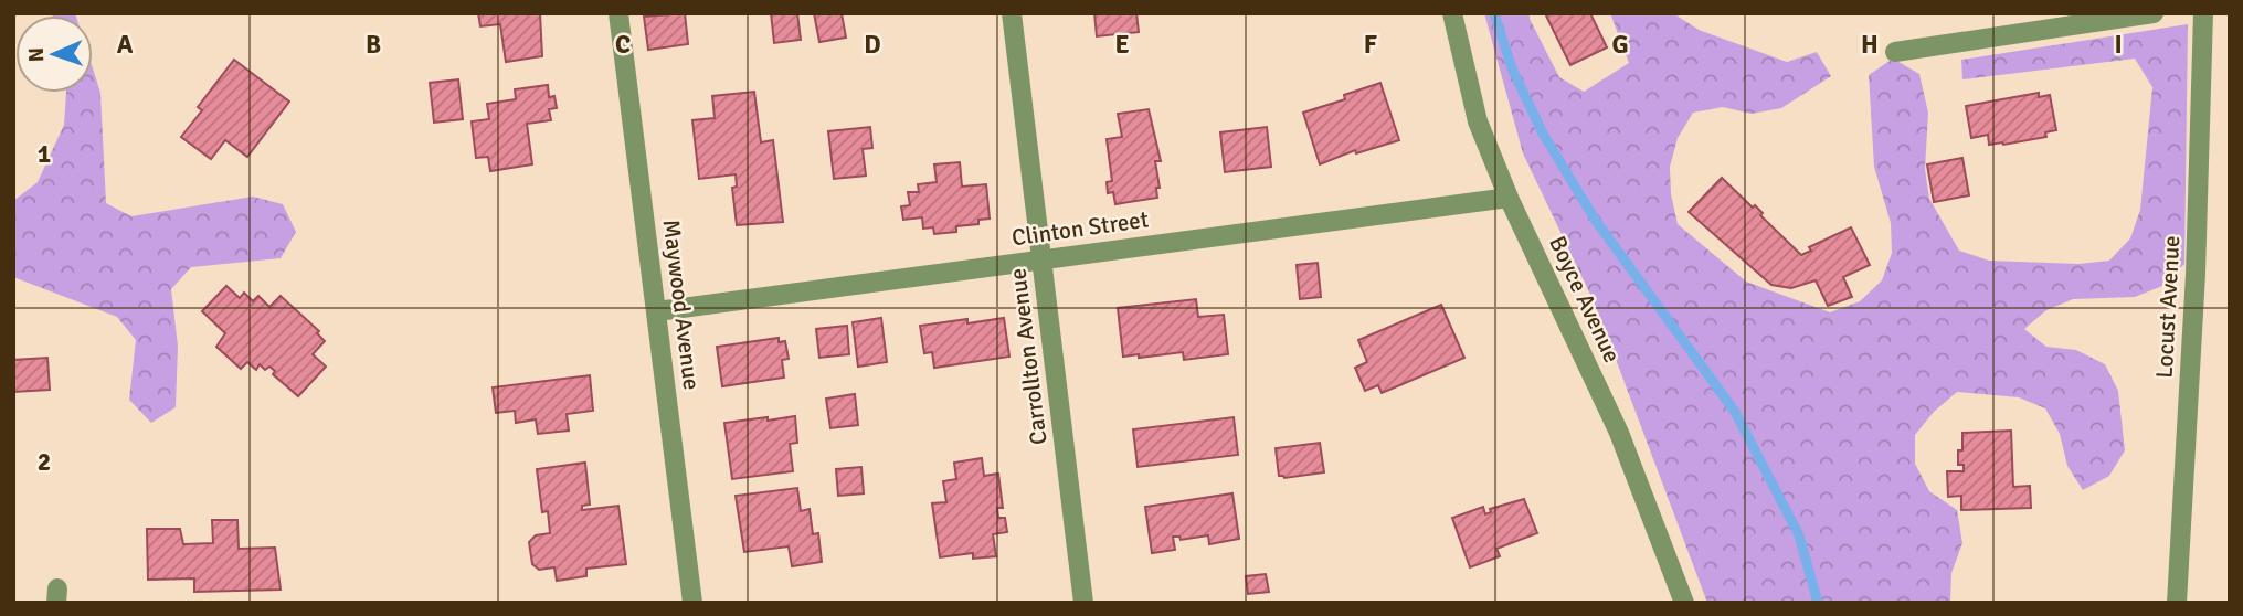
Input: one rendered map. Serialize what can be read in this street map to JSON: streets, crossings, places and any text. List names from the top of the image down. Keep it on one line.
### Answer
{"streets":{"street":["Clinton Street","Boyce Avenue","Maywood Avenue","Locust Avenue","Carrollton Avenue"]},"crossings":[["Clinton Street","Boyce Avenue"],["Clinton Street","Maywood Avenue"],["Clinton Street","Carrollton Avenue"]],"north":"left","grid":{"columns":["A","B","C","D","E","F","G","H","I"],"rows":["1","2"]}}
